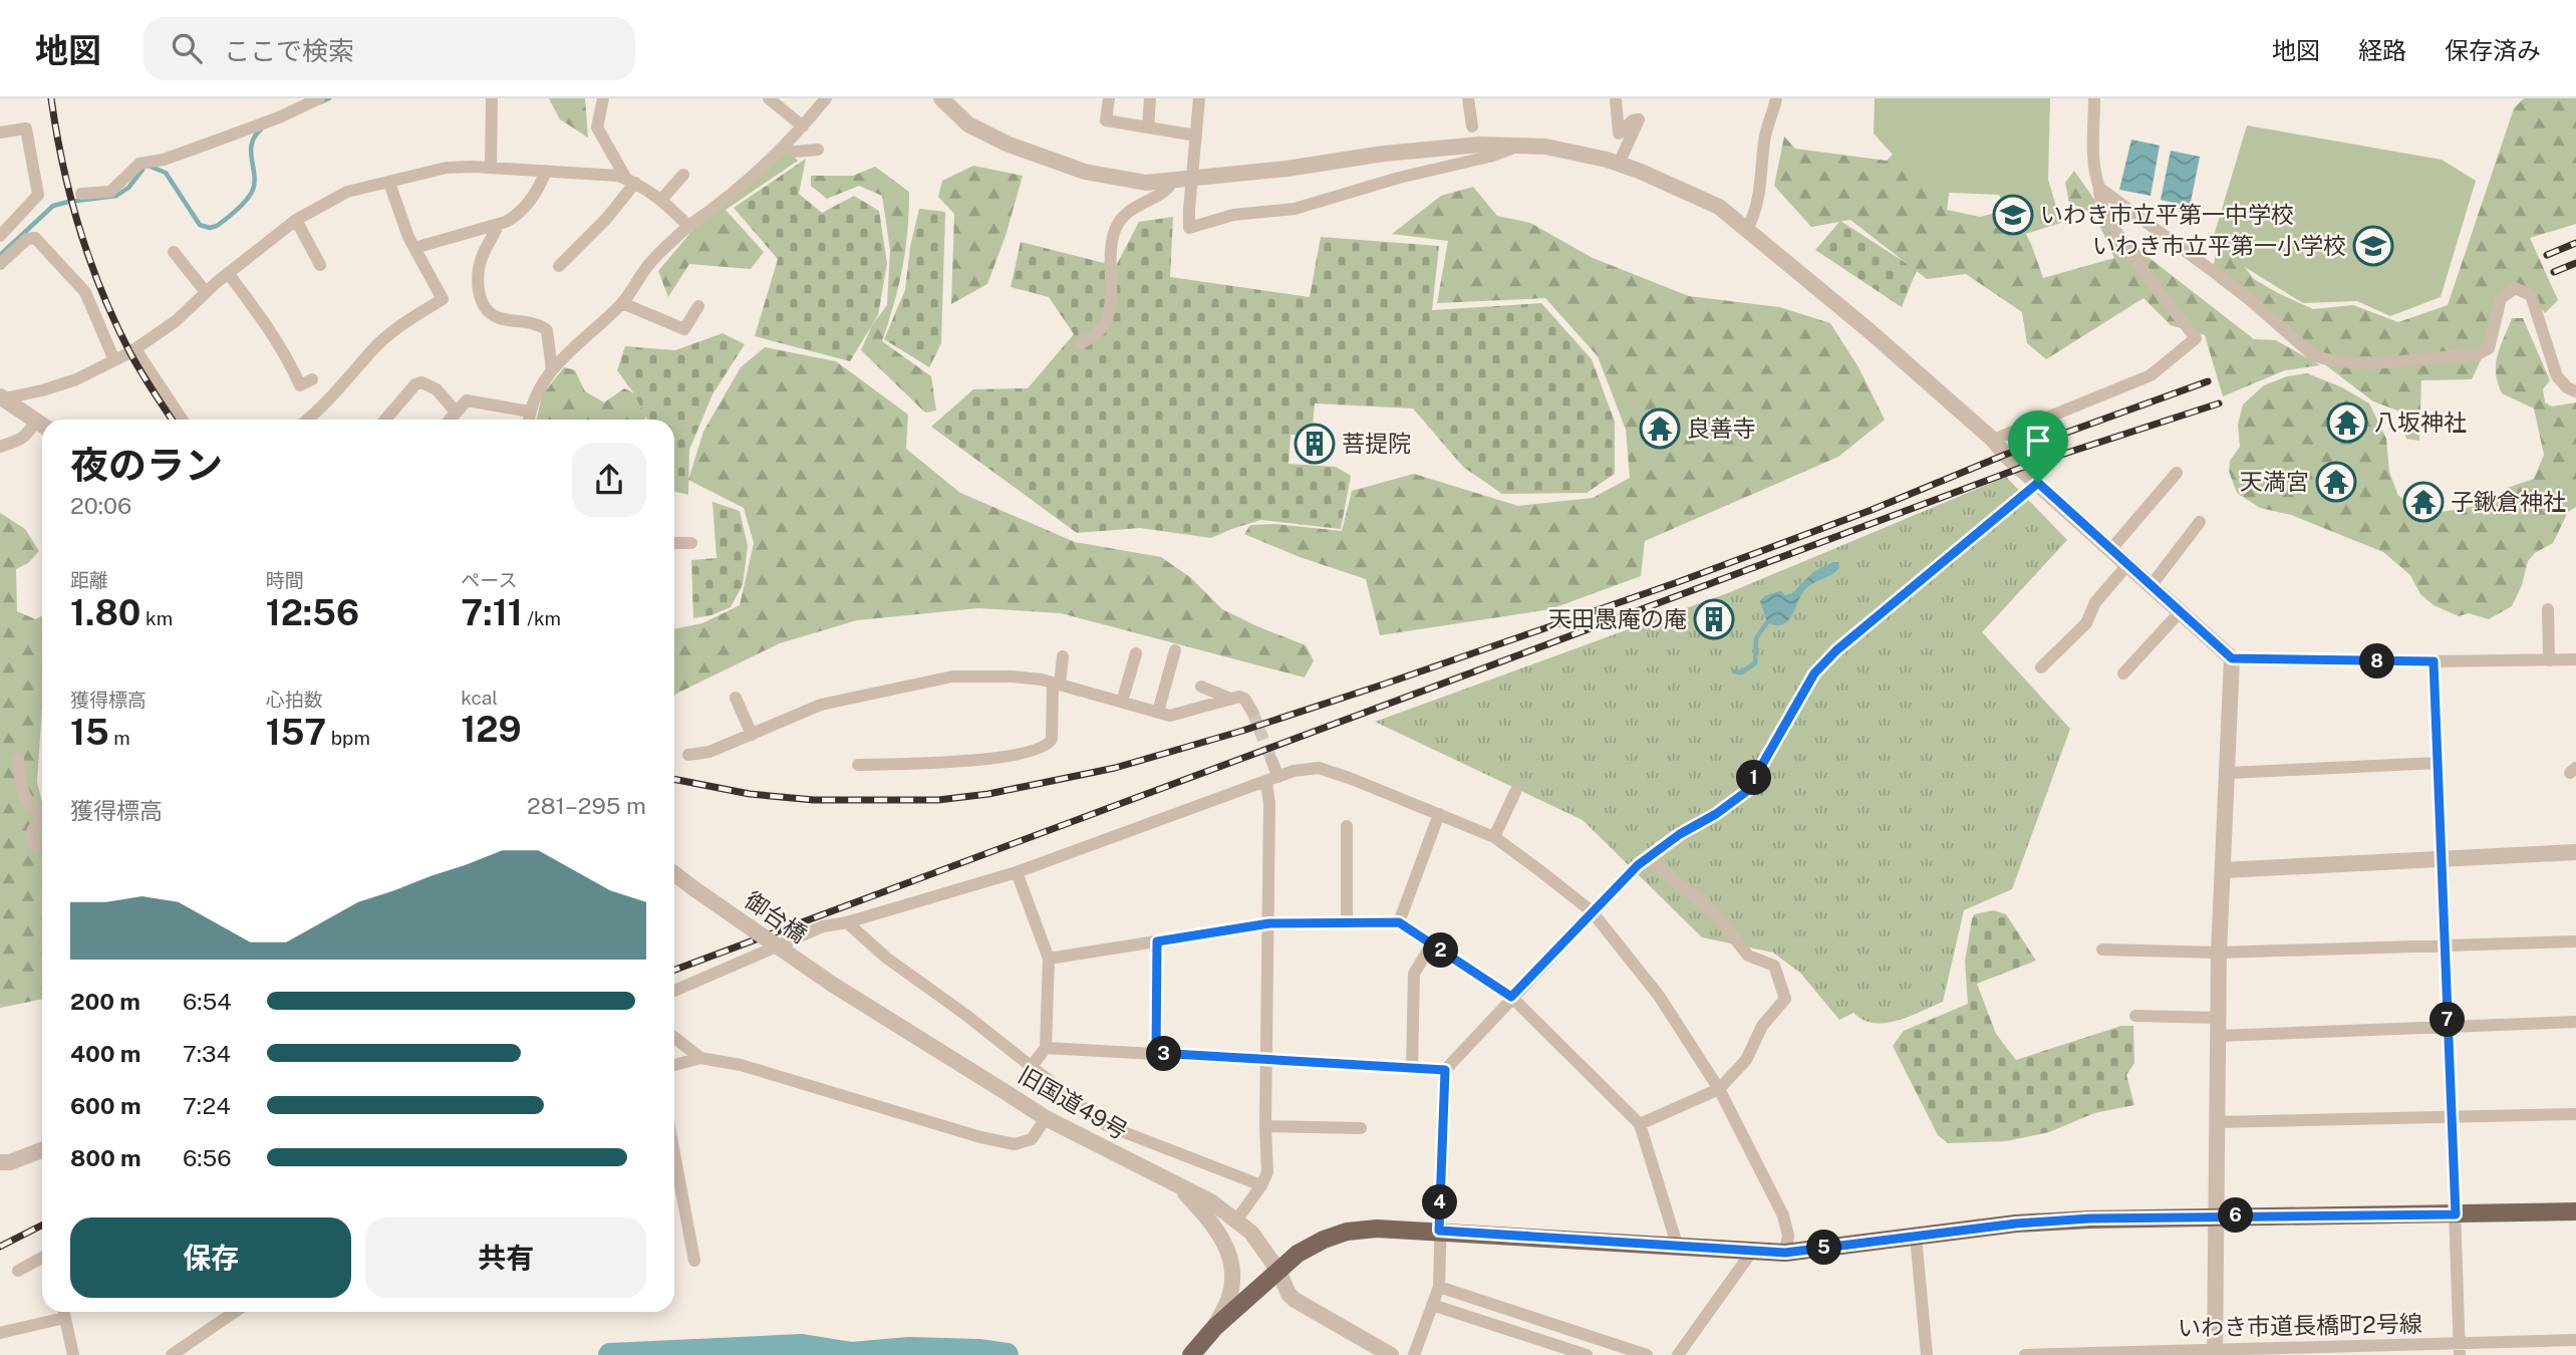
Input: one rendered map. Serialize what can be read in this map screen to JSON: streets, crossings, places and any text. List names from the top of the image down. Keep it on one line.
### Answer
{"streets":{"street":["御台橋","旧国道49号","いわき市道長橋町2号線"]},"crossings":[["御台橋","旧国道49号"]],"places":{"school or university":["いわき市立平第一中学校","いわき市立平第一小学校"],"temple":["八坂神社","良善寺","天満宮","子鍬倉神社"],"building":["菩提院","天田愚庵の庵"]},"page":{"header":"地図","search":"ここで検索","nav":["地図","経路","保存済み"],"heading":["夜のラン","20:06"],"stats":[["距離","1.80 km"],["時間","12:56"],["ペース","7:11 /km"],["獲得標高","15 m"],["心拍数","157 bpm"],["kcal","129"]],"pins":["8","1","2","7","3","4","6","5"],"chart":["獲得標高","281–295 m"],"list":[{"name":"200 m","note":"6:54"},{"name":"400 m","note":"7:34"},{"name":"600 m","note":"7:24"},{"name":"800 m","note":"6:56"}],"buttons":["保存","共有"]}}
